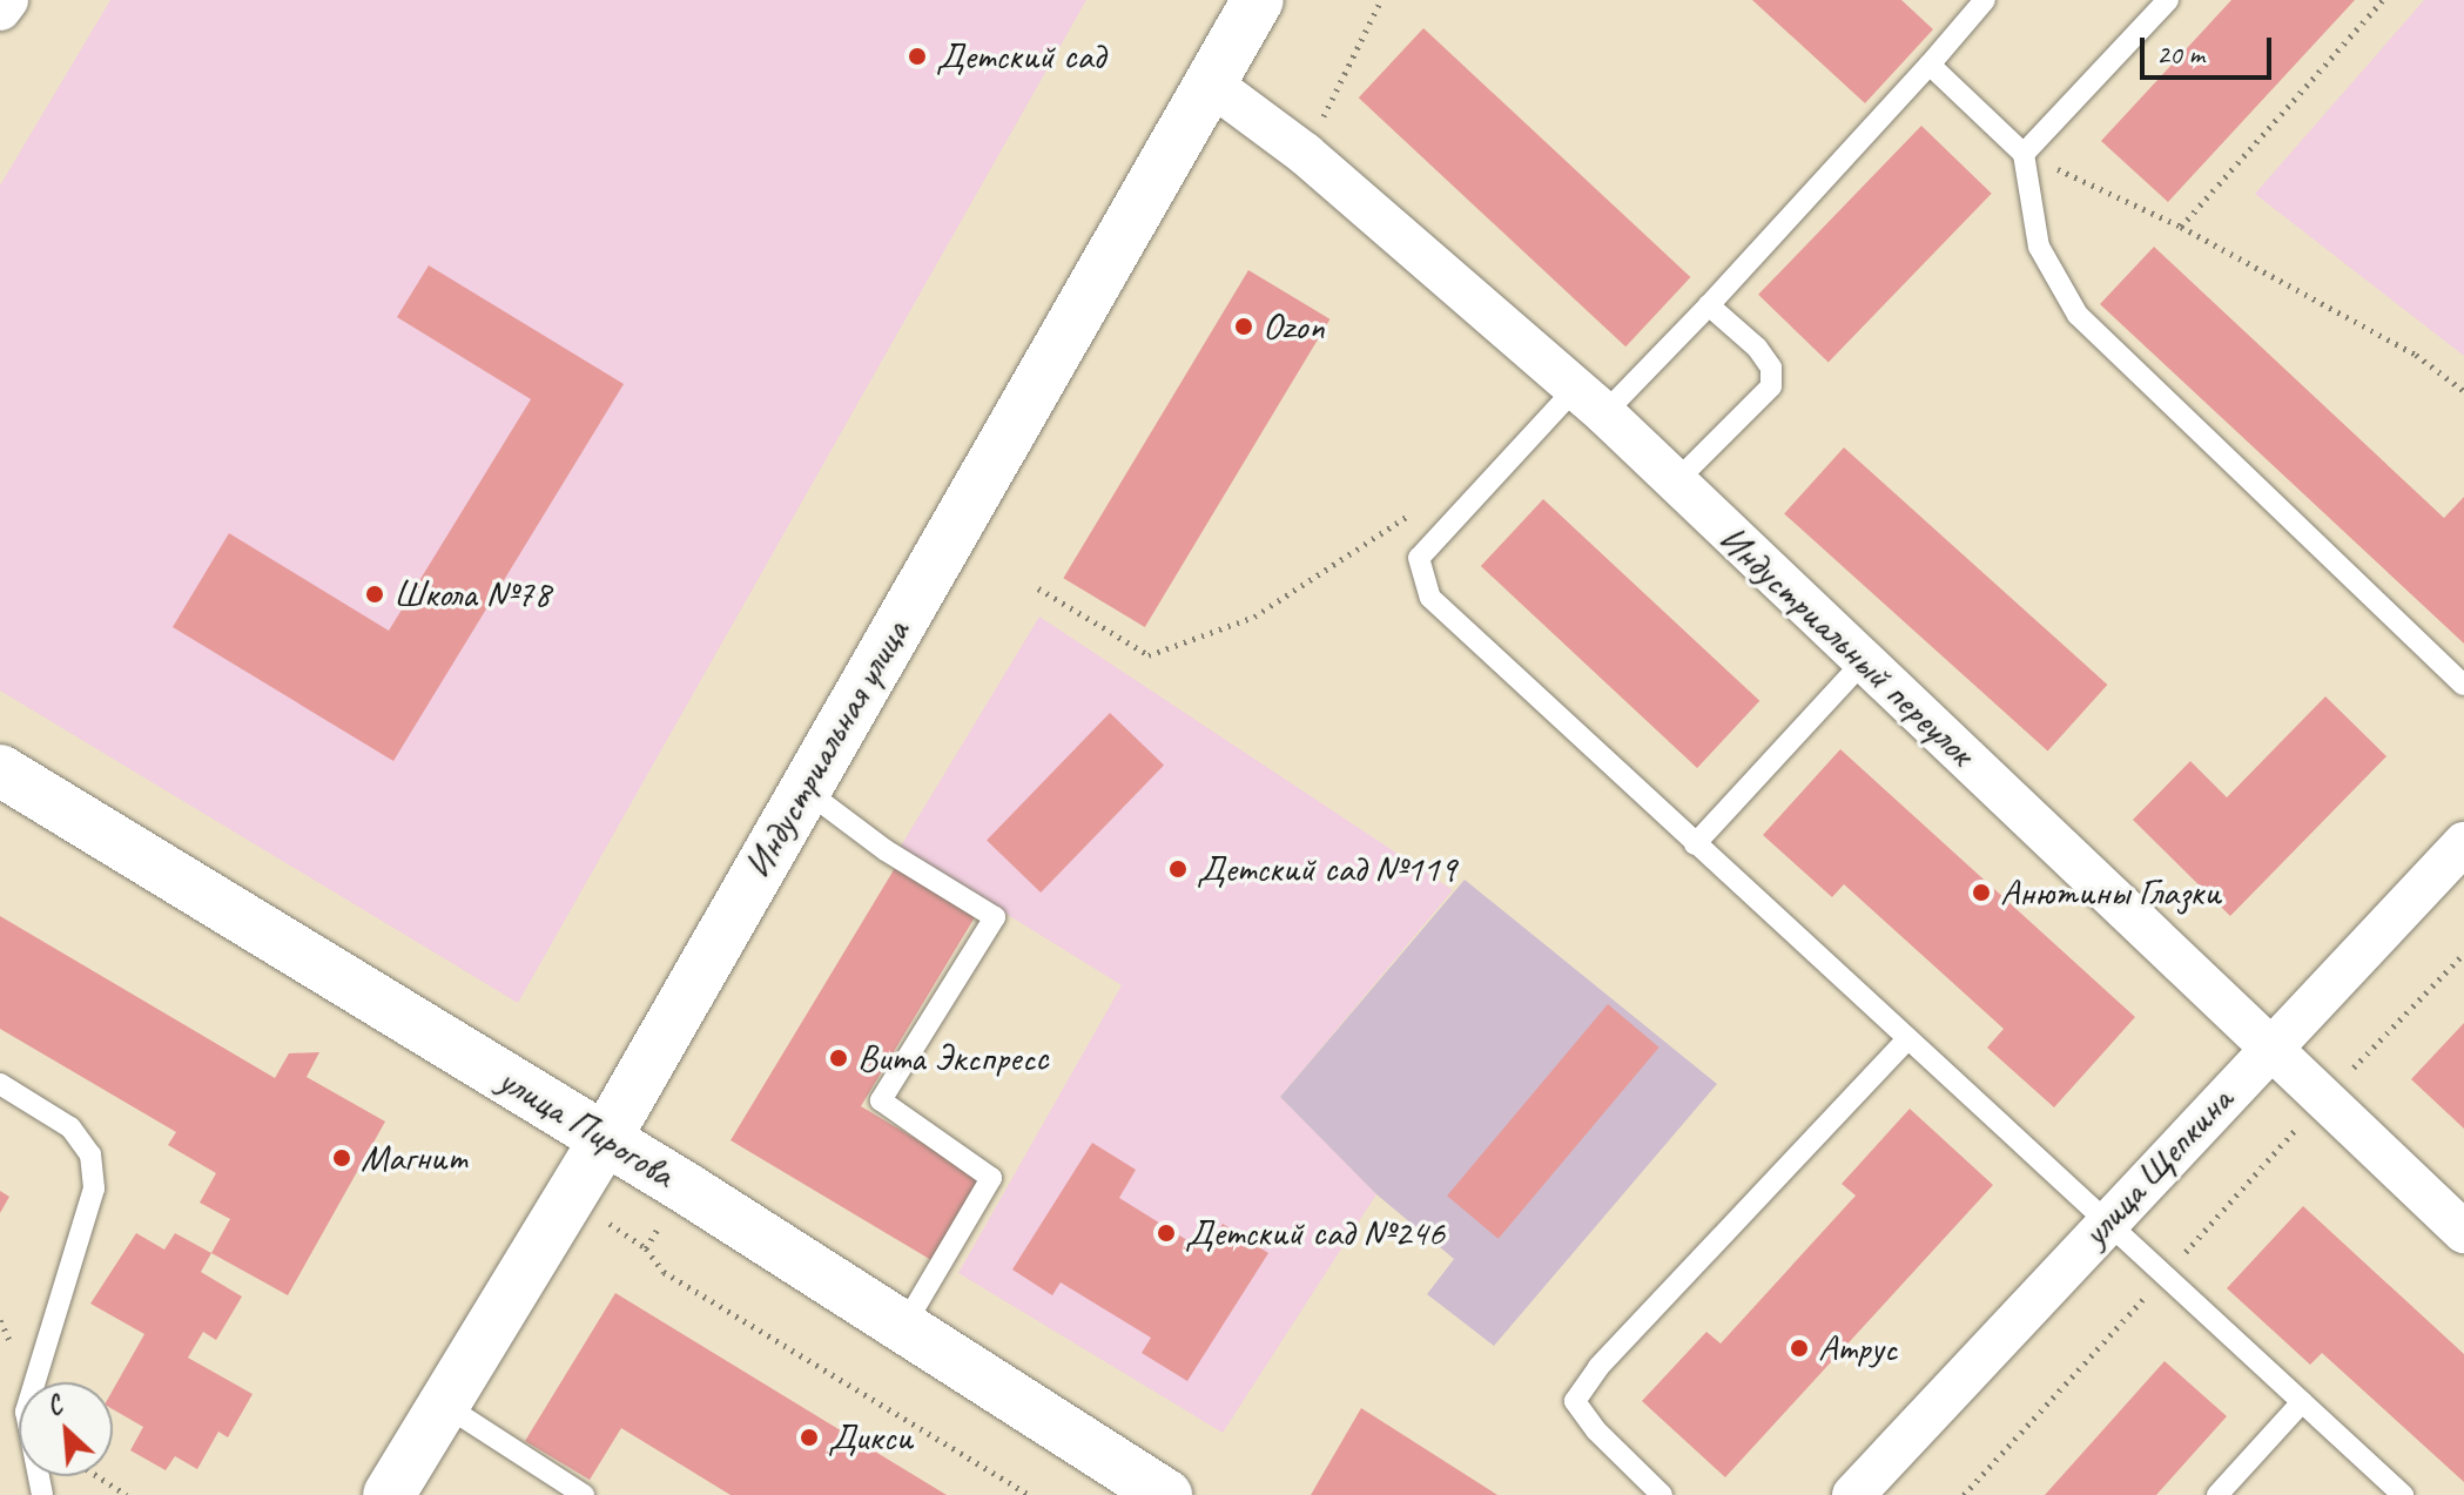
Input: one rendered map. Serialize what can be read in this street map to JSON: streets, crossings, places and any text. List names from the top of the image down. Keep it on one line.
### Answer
{"streets":{"street":["Индустриальный переулок","Индустриальная улица","улица Пирогова","улица Щепкина"]},"crossings":[["Индустриальный переулок","Индустриальная улица"],["Индустриальный переулок","улица Щепкина"],["Индустриальная улица","улица Пирогова"]],"places":["Детский сад","Ozon","Школа №78","Детский сад №119","Анютины Глазки","Вита Экспресс","Магнит","Детский сад №246","Атрус","Дикси"],"scale_bar":"20 m","north":"top left"}
